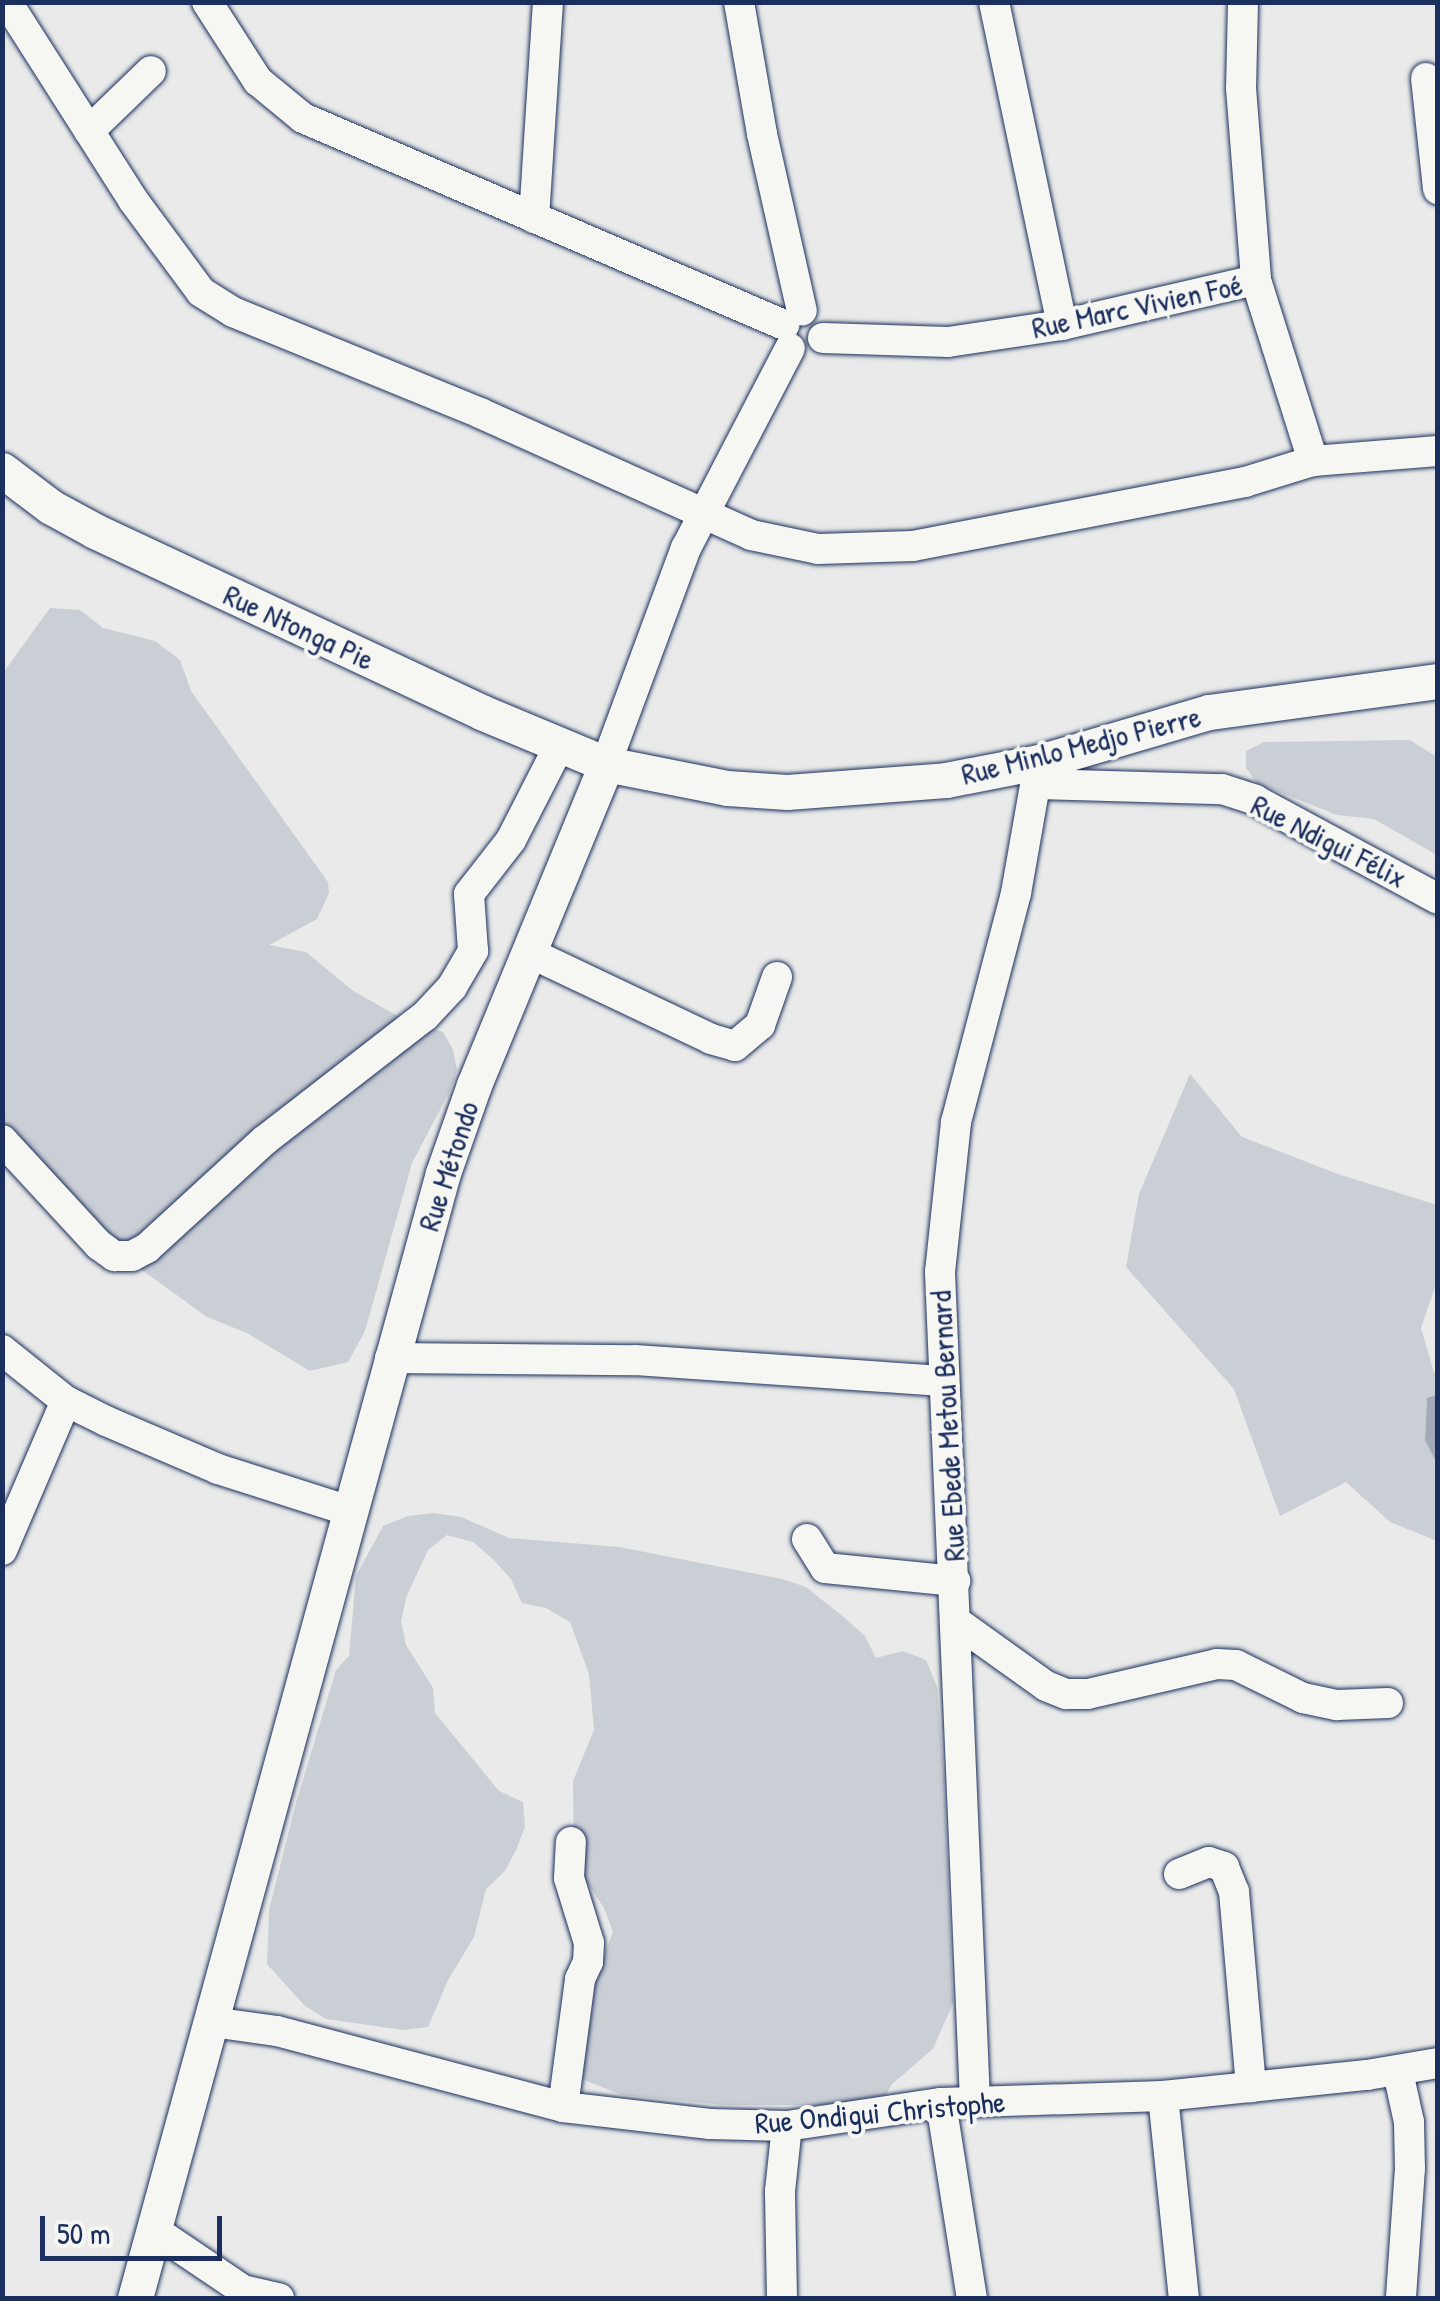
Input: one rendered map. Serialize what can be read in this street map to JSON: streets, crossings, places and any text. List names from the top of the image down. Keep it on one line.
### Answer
{"streets":{"street":["Rue Marc Vivien Foé","Rue Ntonga Pie","Rue Minlo Medjo Pierre","Rue Ndigui Félix","Rue Métondo","Rue Ebede Metou Bernard","Rue Ondigui Christophe"]},"crossings":[["Rue Marc Vivien Foé","Rue Métondo"],["Rue Ntonga Pie","Rue Minlo Medjo Pierre"],["Rue Ntonga Pie","Rue Métondo"],["Rue Minlo Medjo Pierre","Rue Ndigui Félix"],["Rue Minlo Medjo Pierre","Rue Métondo"],["Rue Minlo Medjo Pierre","Rue Ebede Metou Bernard"],["Rue Ndigui Félix","Rue Ebede Metou Bernard"],["Rue Métondo","Rue Ondigui Christophe"],["Rue Ebede Metou Bernard","Rue Ondigui Christophe"]],"scale_bar":"50 m"}
